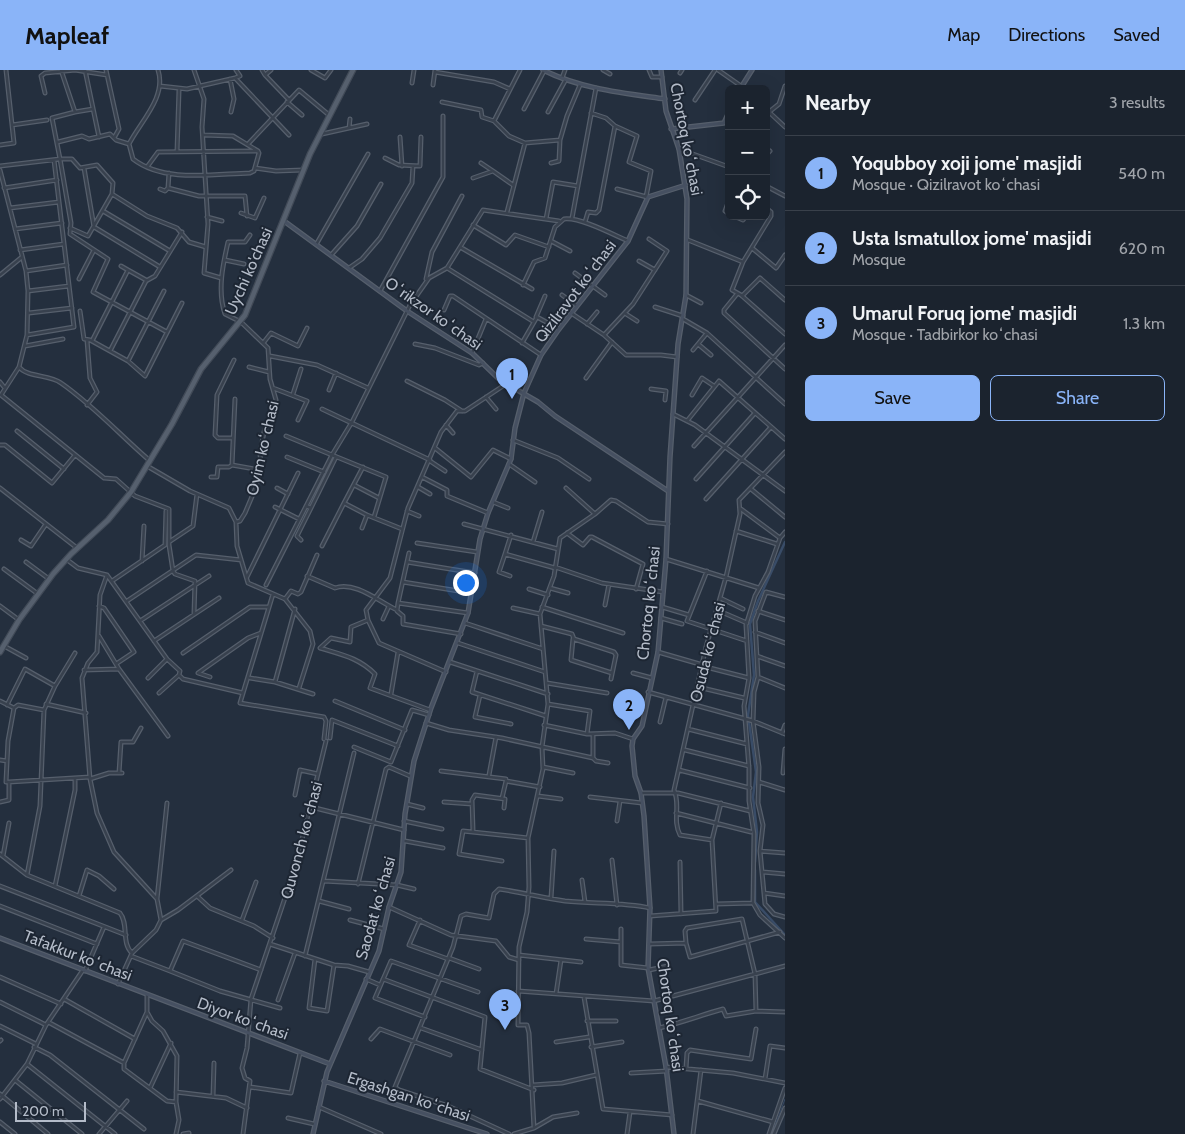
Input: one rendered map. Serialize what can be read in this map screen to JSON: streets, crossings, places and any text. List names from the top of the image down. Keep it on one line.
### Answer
{"streets":{"main road":["Chortoq koʻchasi","Uychi ko'chasi","Qizilravot koʻchasi","Oʻrikzor koʻchasi","Saodat koʻchasi","Tafakkur koʻchasi","Diyor koʻchasi","Ergashgan koʻchasi"],"street":["Oyim koʻchasi","Osuda koʻchasi","Quvonch koʻchasi"]},"crossings":[["Chortoq koʻchasi","Oʻrikzor koʻchasi"],["Uychi ko'chasi","Oʻrikzor koʻchasi"],["Uychi ko'chasi","Oyim koʻchasi"],["Qizilravot koʻchasi","Oʻrikzor koʻchasi"],["Qizilravot koʻchasi","Saodat koʻchasi"],["Quvonch koʻchasi","Diyor koʻchasi"],["Saodat koʻchasi","Diyor koʻchasi"],["Saodat koʻchasi","Ergashgan koʻchasi"],["Tafakkur koʻchasi","Diyor koʻchasi"]],"scale_bar":"200 m","page":{"header":"Mapleaf","nav":["Map","Directions","Saved"],"heading":["Nearby","3 results"],"map_buttons":["+","−"],"list":[{"mark":"1","name":"Yoqubboy xoji jome' masjidi","note":"Mosque · Qizilravot koʻchasi","value":"540 m"},{"mark":"2","name":"Usta Ismatullox jome' masjidi","note":"Mosque","value":"620 m"},{"mark":"3","name":"Umarul Foruq jome' masjidi","note":"Mosque · Tadbirkor koʻchasi","value":"1.3 km"}],"pins":["1","2","3"],"buttons":["Save","Share"],"scale":"200 m"}}
